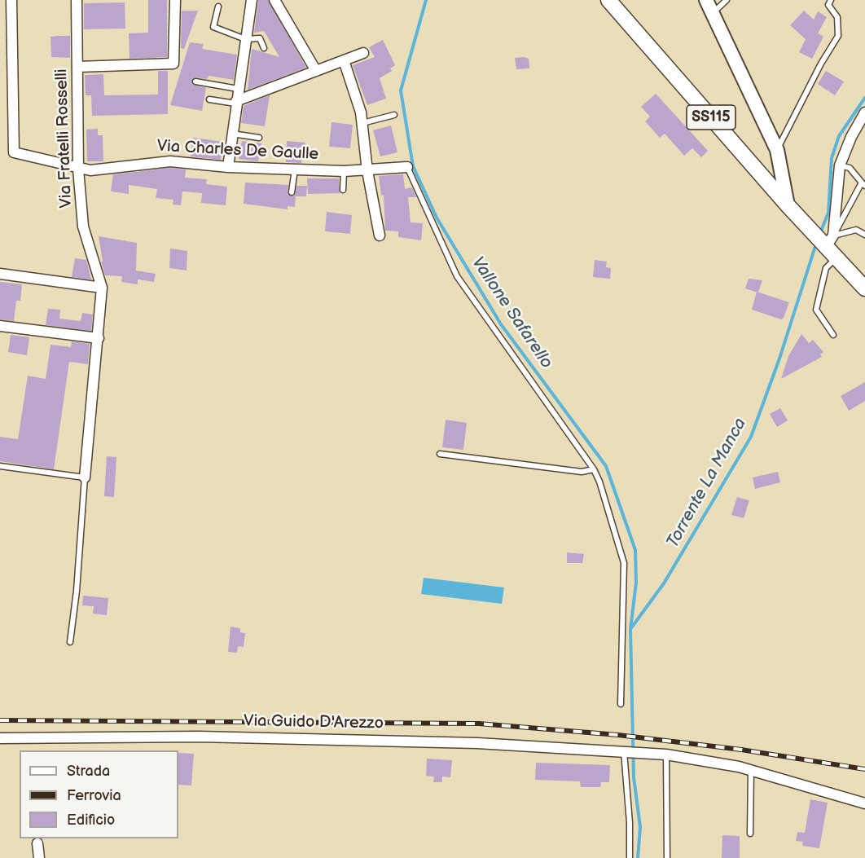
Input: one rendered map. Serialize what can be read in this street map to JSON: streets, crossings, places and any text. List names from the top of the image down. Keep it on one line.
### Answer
{"streets":{"main road":["SS115"],"street":["Via Fratelli Rosselli","Via Charles De Gaulle","Via Guido D'Arezzo"]},"crossings":[["Via Fratelli Rosselli","Via Charles De Gaulle"]],"water":["Vallone Safarello","Torrente La Manca"],"legend":["Strada","Ferrovia","Edificio"]}
